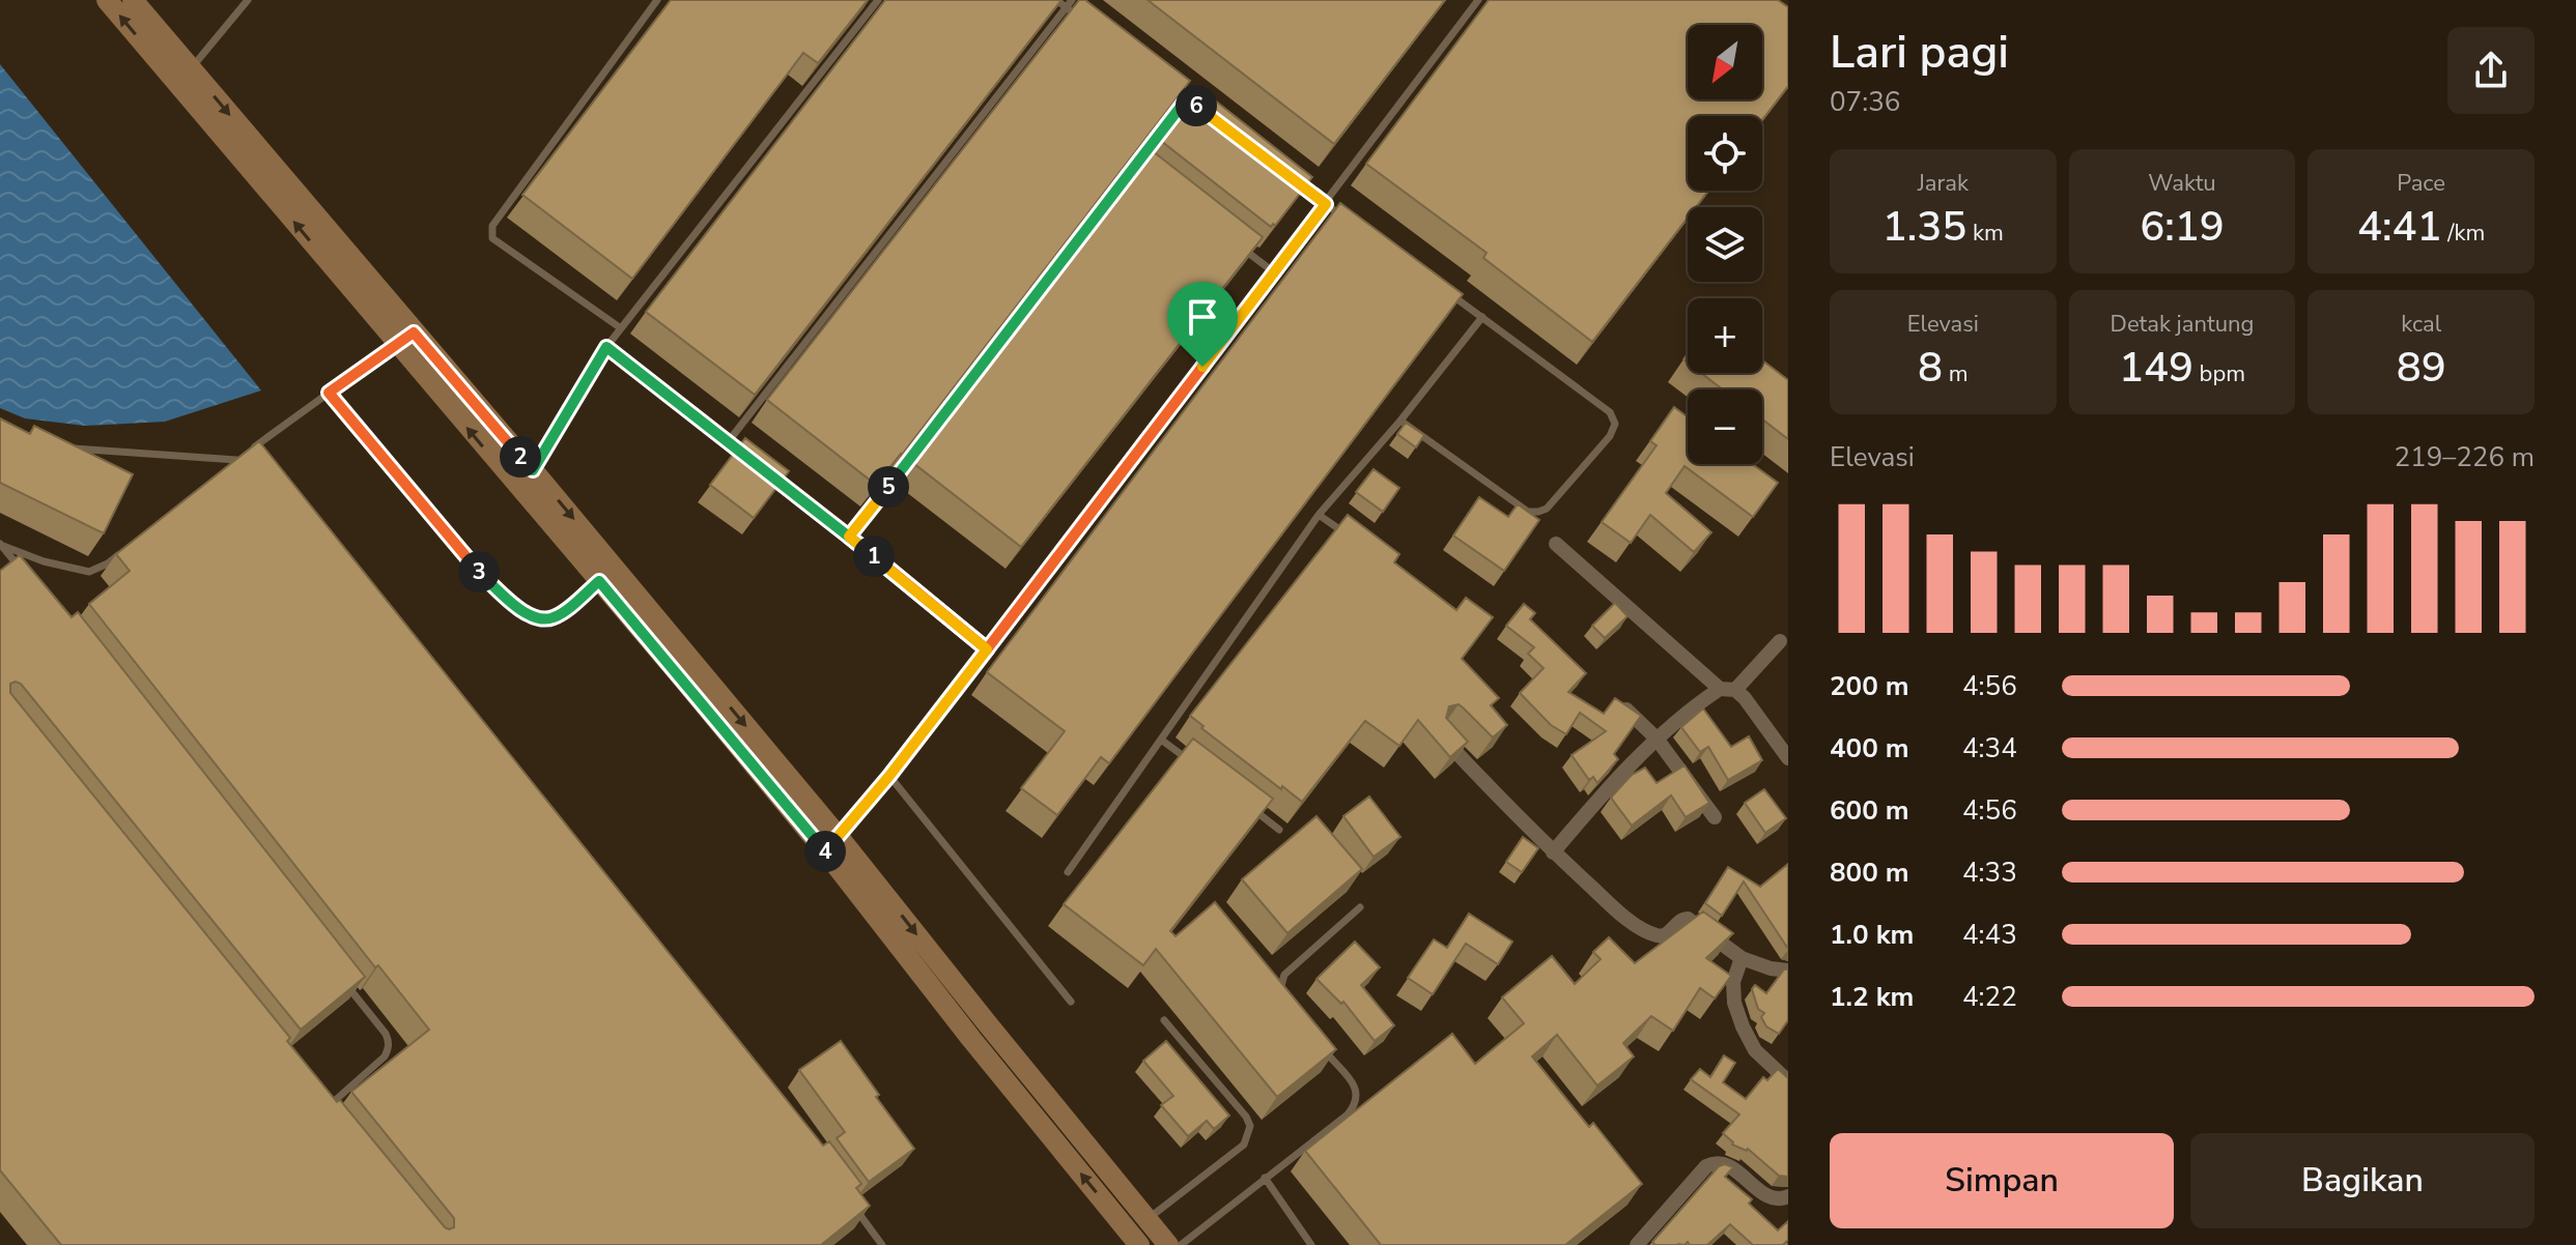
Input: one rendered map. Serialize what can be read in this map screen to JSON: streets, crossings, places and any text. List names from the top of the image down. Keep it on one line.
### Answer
{"north":"bottom left","page":{"heading":["Lari pagi","07:36"],"map_buttons":["+","−"],"pins":["6","2","5","1","3","4"],"stats":[["Jarak","1.35 km"],["Waktu","6:19"],["Pace","4:41 /km"],["Elevasi","8 m"],["Detak jantung","149 bpm"],["kcal","89"]],"chart":["Elevasi","219–226 m"],"list":[{"name":"200 m","note":"4:56"},{"name":"400 m","note":"4:34"},{"name":"600 m","note":"4:56"},{"name":"800 m","note":"4:33"},{"name":"1.0 km","note":"4:43"},{"name":"1.2 km","note":"4:22"}],"buttons":["Simpan","Bagikan"]}}
